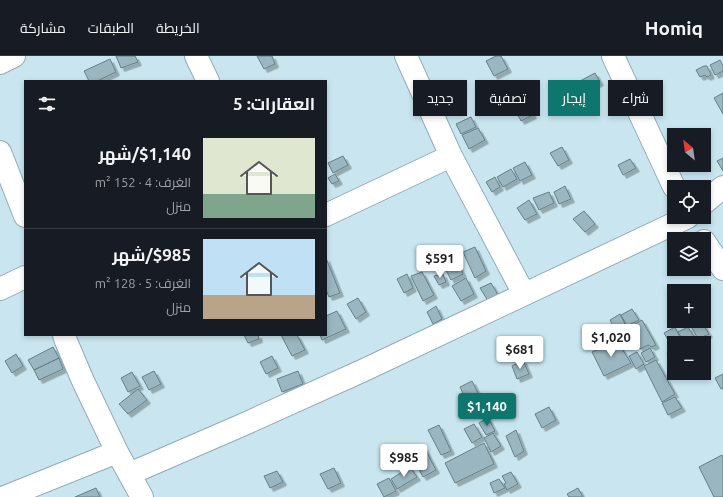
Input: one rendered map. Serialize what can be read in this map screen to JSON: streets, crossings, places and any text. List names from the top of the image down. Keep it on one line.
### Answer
{"north":"top left","page":{"header":"Homiq","nav":["الخريطة","الطبقات","مشاركة"],"chip":["شراء","إيجار","تصفية","جديد"],"heading":"العقارات: 5","map_buttons":["+","−"],"list":[{"name":"$1,140/شهر","note":"الغرف: 4 · 152 m² · منزل"},{"name":"$985/شهر","note":"الغرف: 5 · 128 m² · منزل"}],"price":["$591","$1,020","$681","$1,140","$985"]}}
